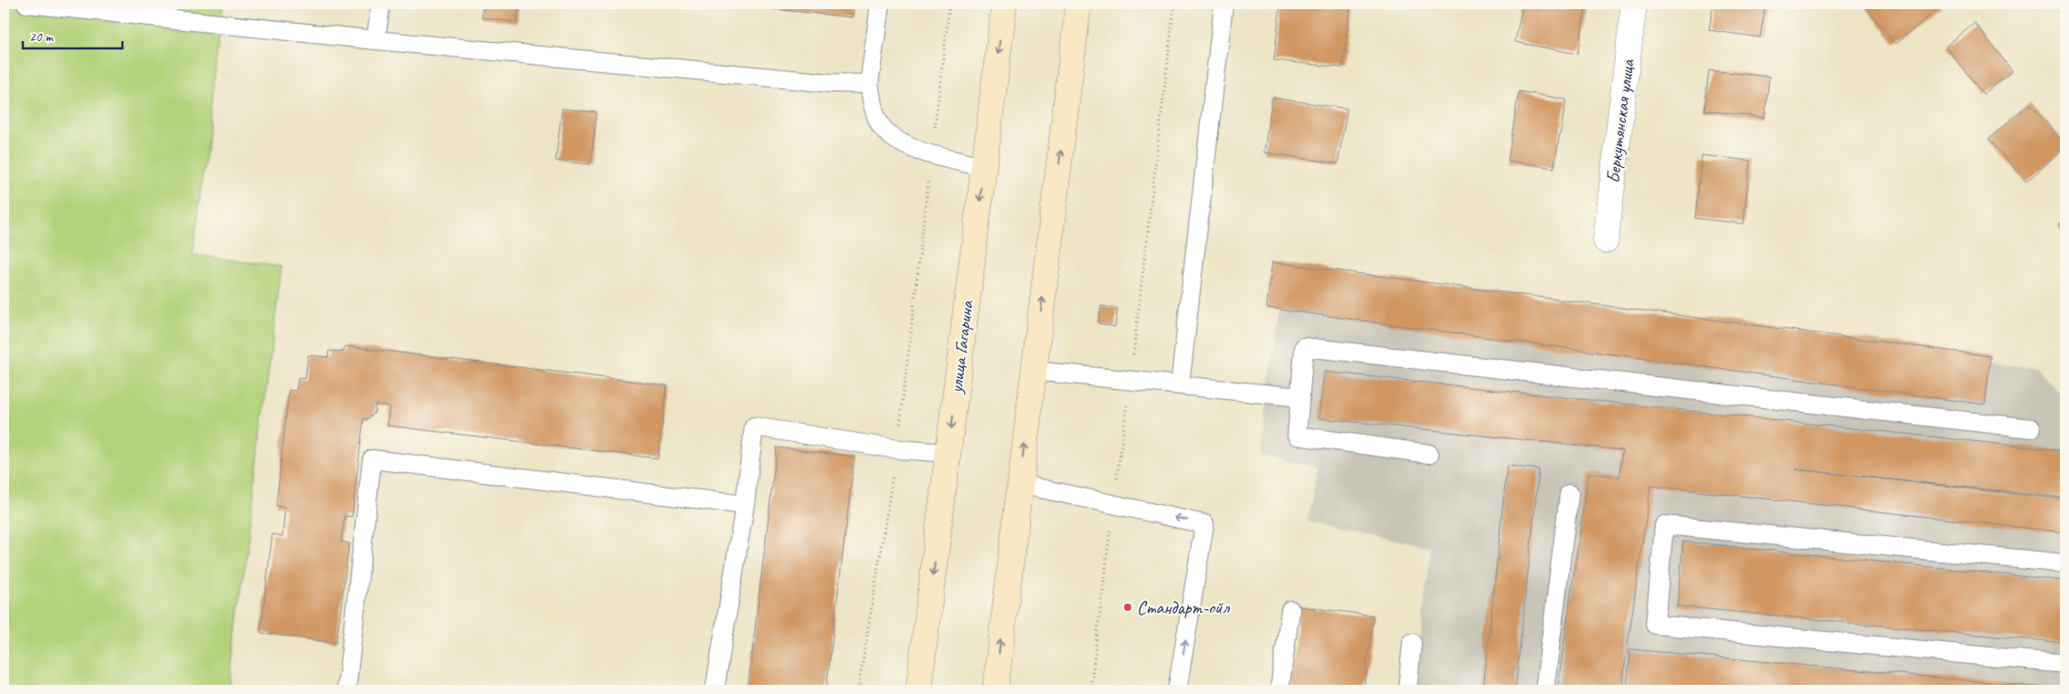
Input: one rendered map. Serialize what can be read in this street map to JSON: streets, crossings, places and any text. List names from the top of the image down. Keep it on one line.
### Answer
{"streets":{"street":["Беркутянская улица","улица Гагарина"]},"places":["Стандарт-ойл"],"scale_bar":"20 m"}
